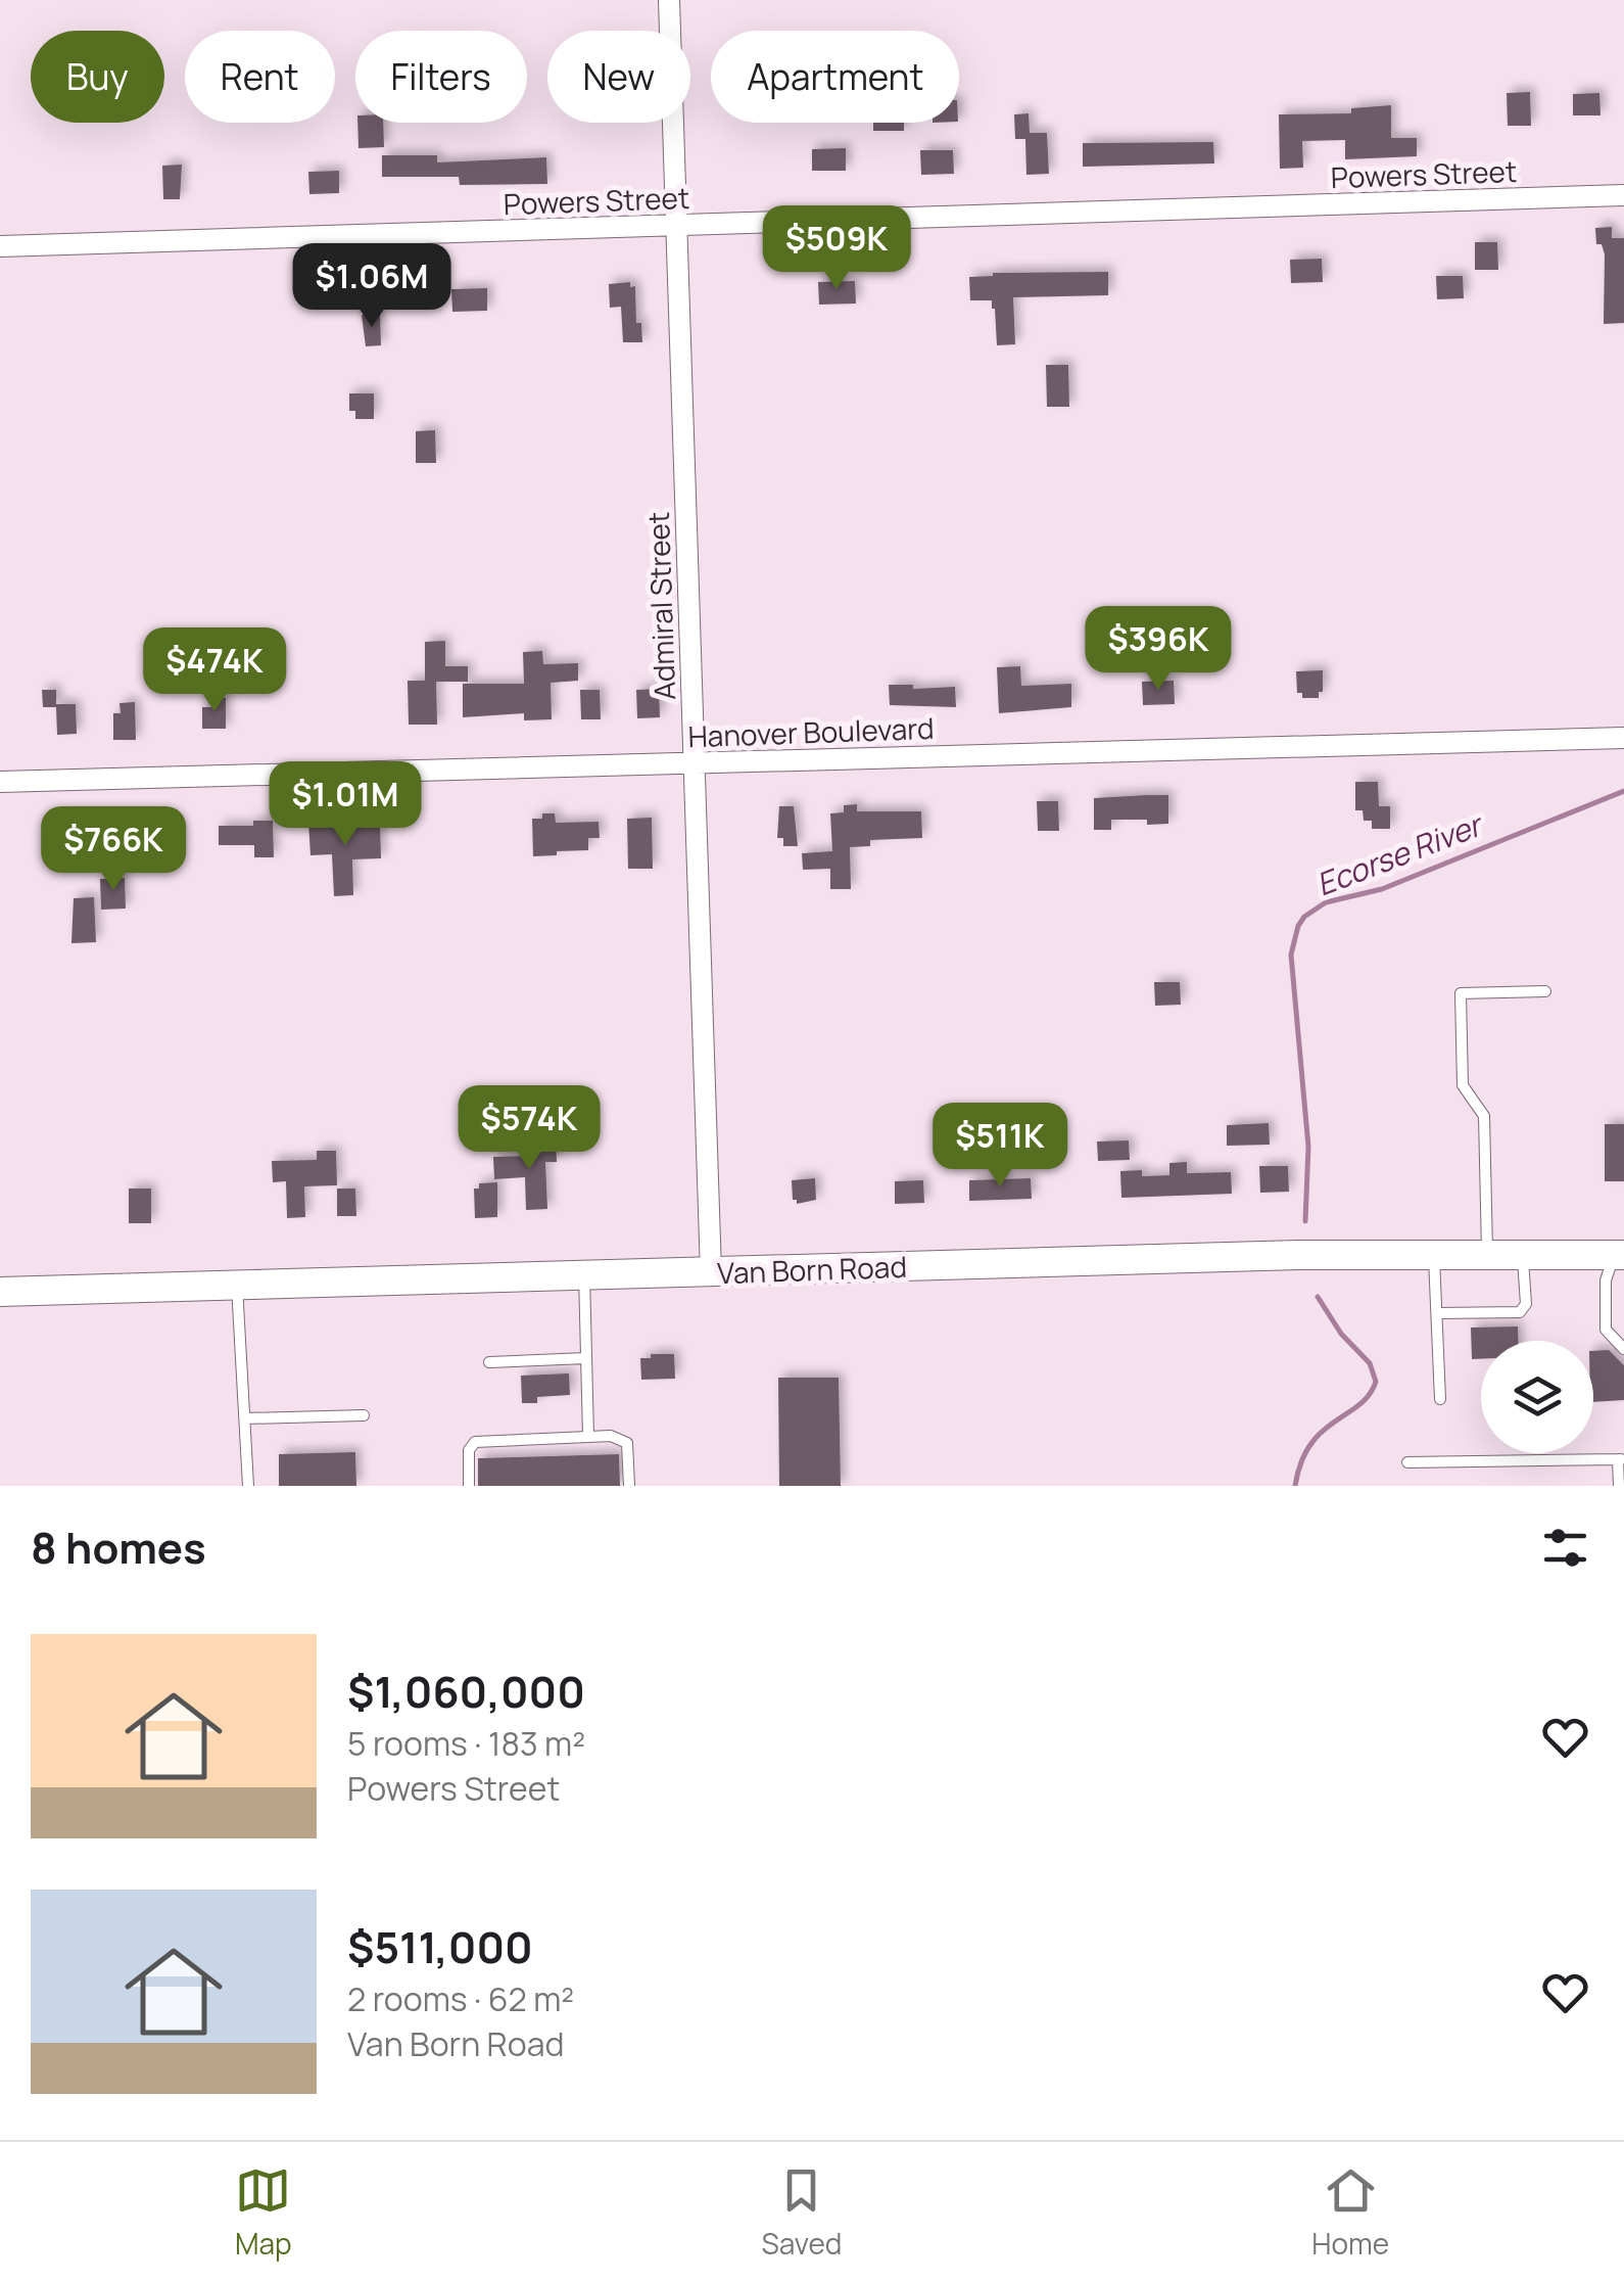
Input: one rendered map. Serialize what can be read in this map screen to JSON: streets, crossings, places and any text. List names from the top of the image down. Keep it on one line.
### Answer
{"streets":{"main road":["Van Born Road"],"street":["Powers Street","Admiral Street","Hanover Boulevard"]},"crossings":[["Powers Street","Admiral Street"],["Admiral Street","Hanover Boulevard"],["Admiral Street","Van Born Road"]],"water":["Ecorse River"],"page":{"chip":["Buy","Rent","Filters","New","Apartment"],"price":["$509K","$1.06M","$396K","$474K","$1.01M","$766K","$574K","$511K"],"heading":"8 homes","list":[{"name":"$1,060,000","note":"5 rooms · 183 m² · Powers Street"},{"name":"$511,000","note":"2 rooms · 62 m² · Van Born Road"}],"tabs":["Map","Saved","Home"]}}
